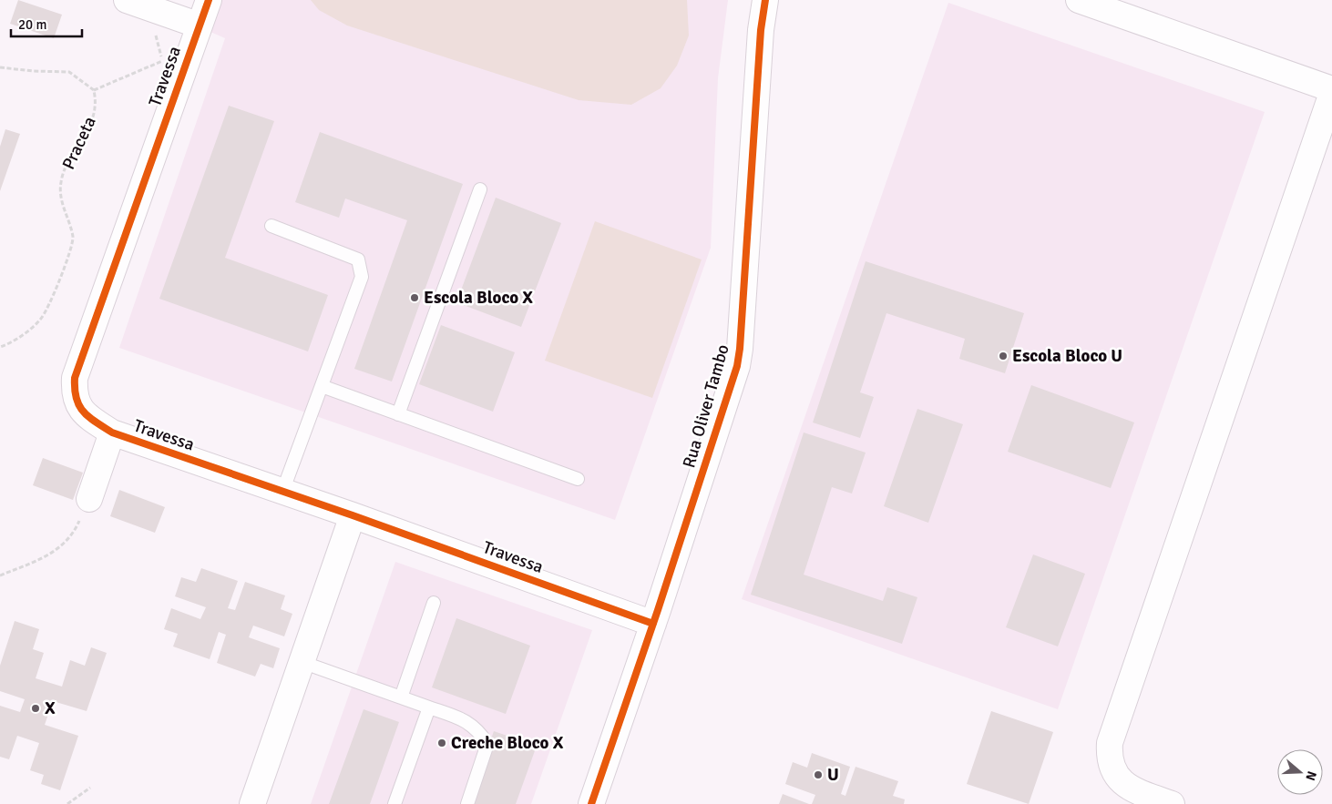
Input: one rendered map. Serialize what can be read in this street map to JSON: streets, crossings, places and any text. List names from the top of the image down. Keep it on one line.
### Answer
{"streets":{"street":["Travessa","Rua Oliver Tambo"],"path":["Praceta"]},"crossings":[["Travessa","Rua Oliver Tambo"]],"places":["Escola Bloco X","Escola Bloco U","X","Creche Bloco X","U"],"scale_bar":"20 m","north":"right"}
